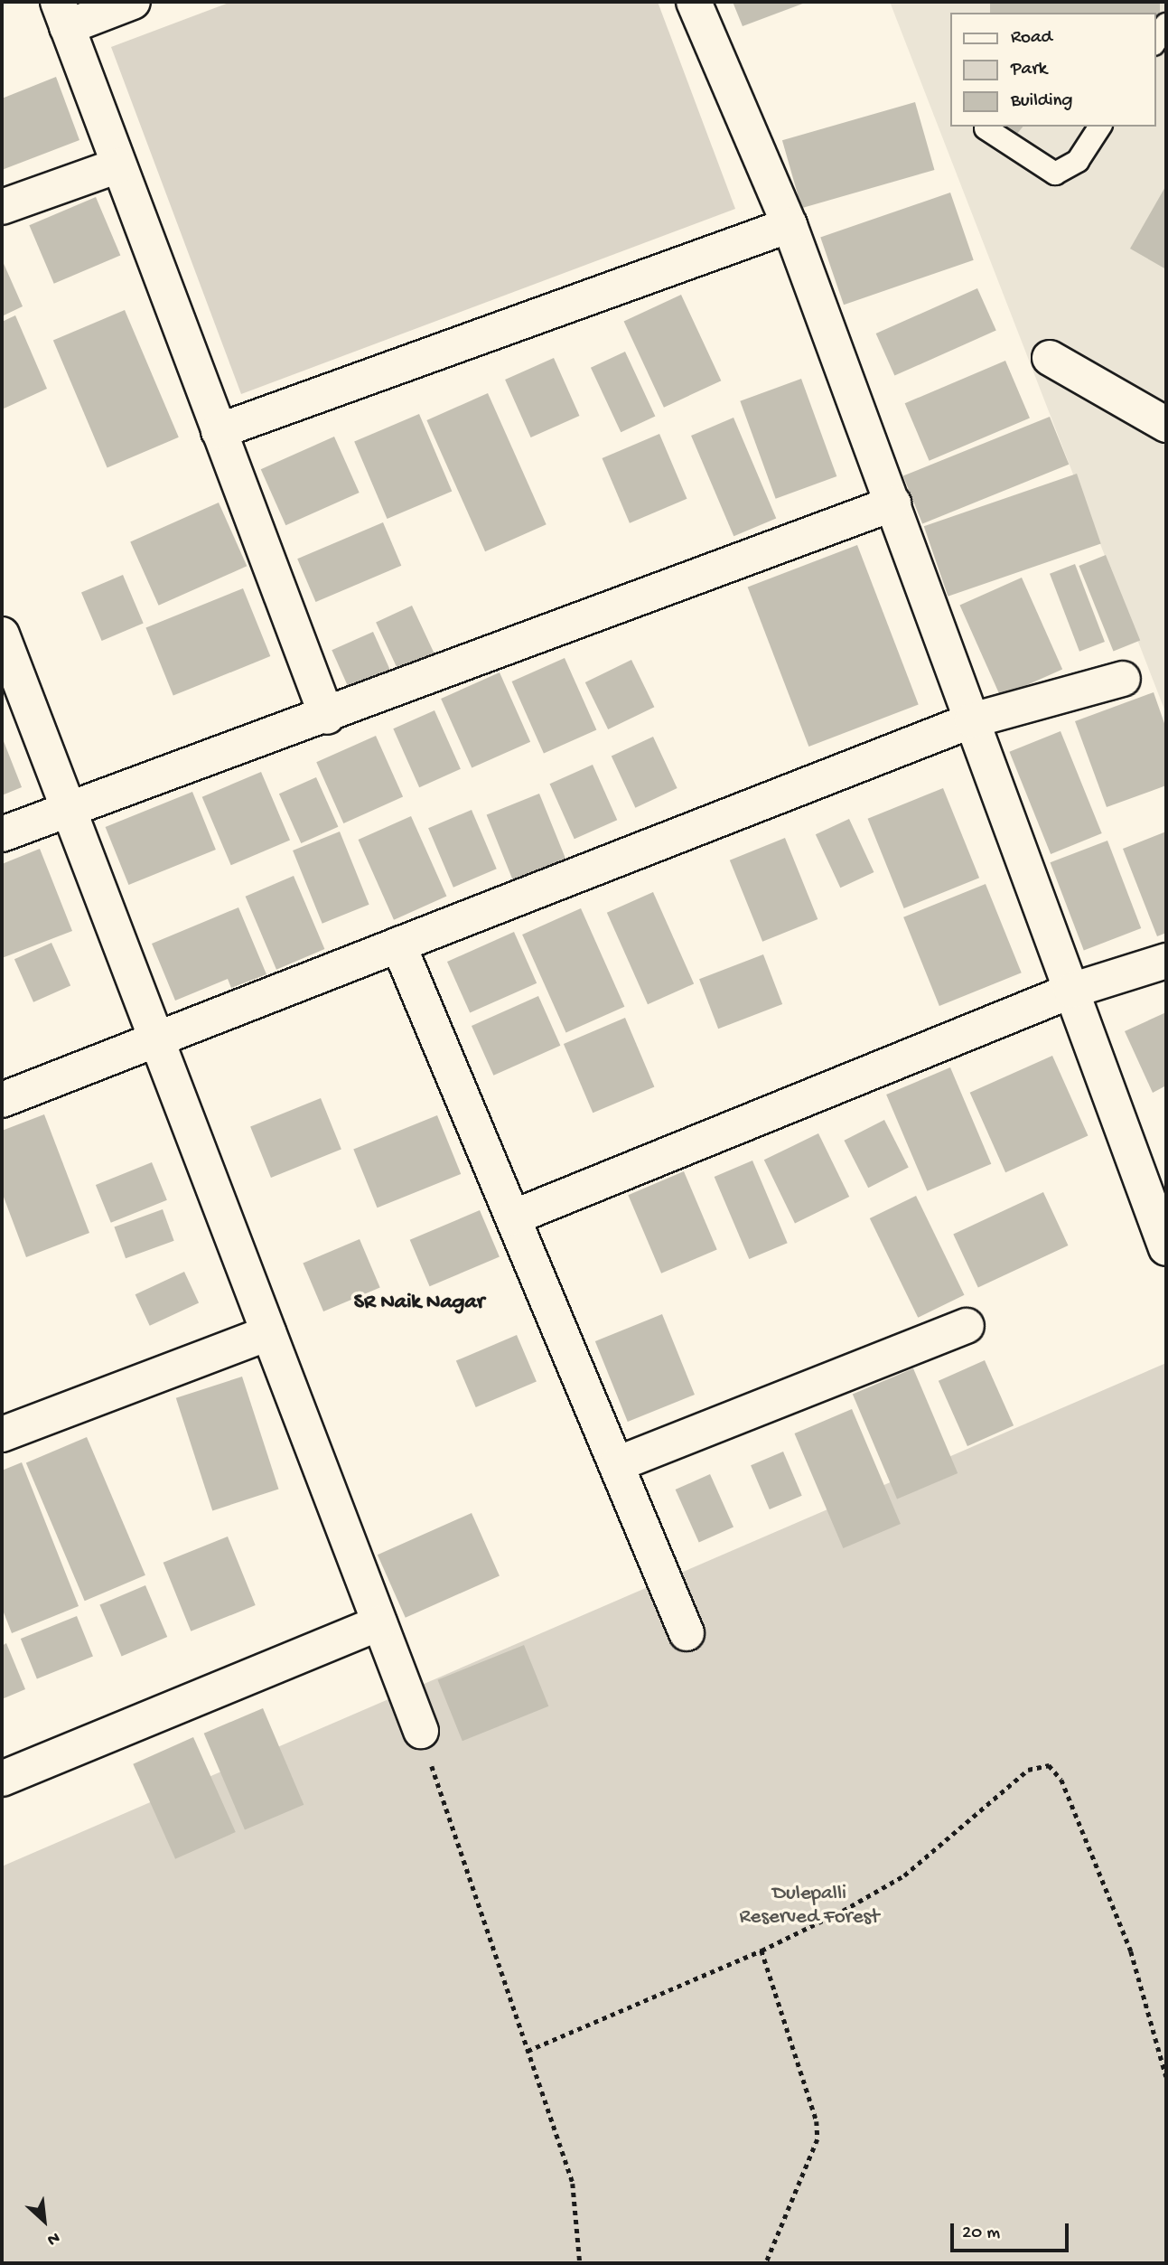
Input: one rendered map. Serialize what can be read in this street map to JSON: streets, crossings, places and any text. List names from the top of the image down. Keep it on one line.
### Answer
{"districts":["SR Naik Nagar"],"parks":["Dulepalli Reserved Forest"],"legend":["Road","Park","Building"],"scale_bar":"20 m","north":"bottom right"}
